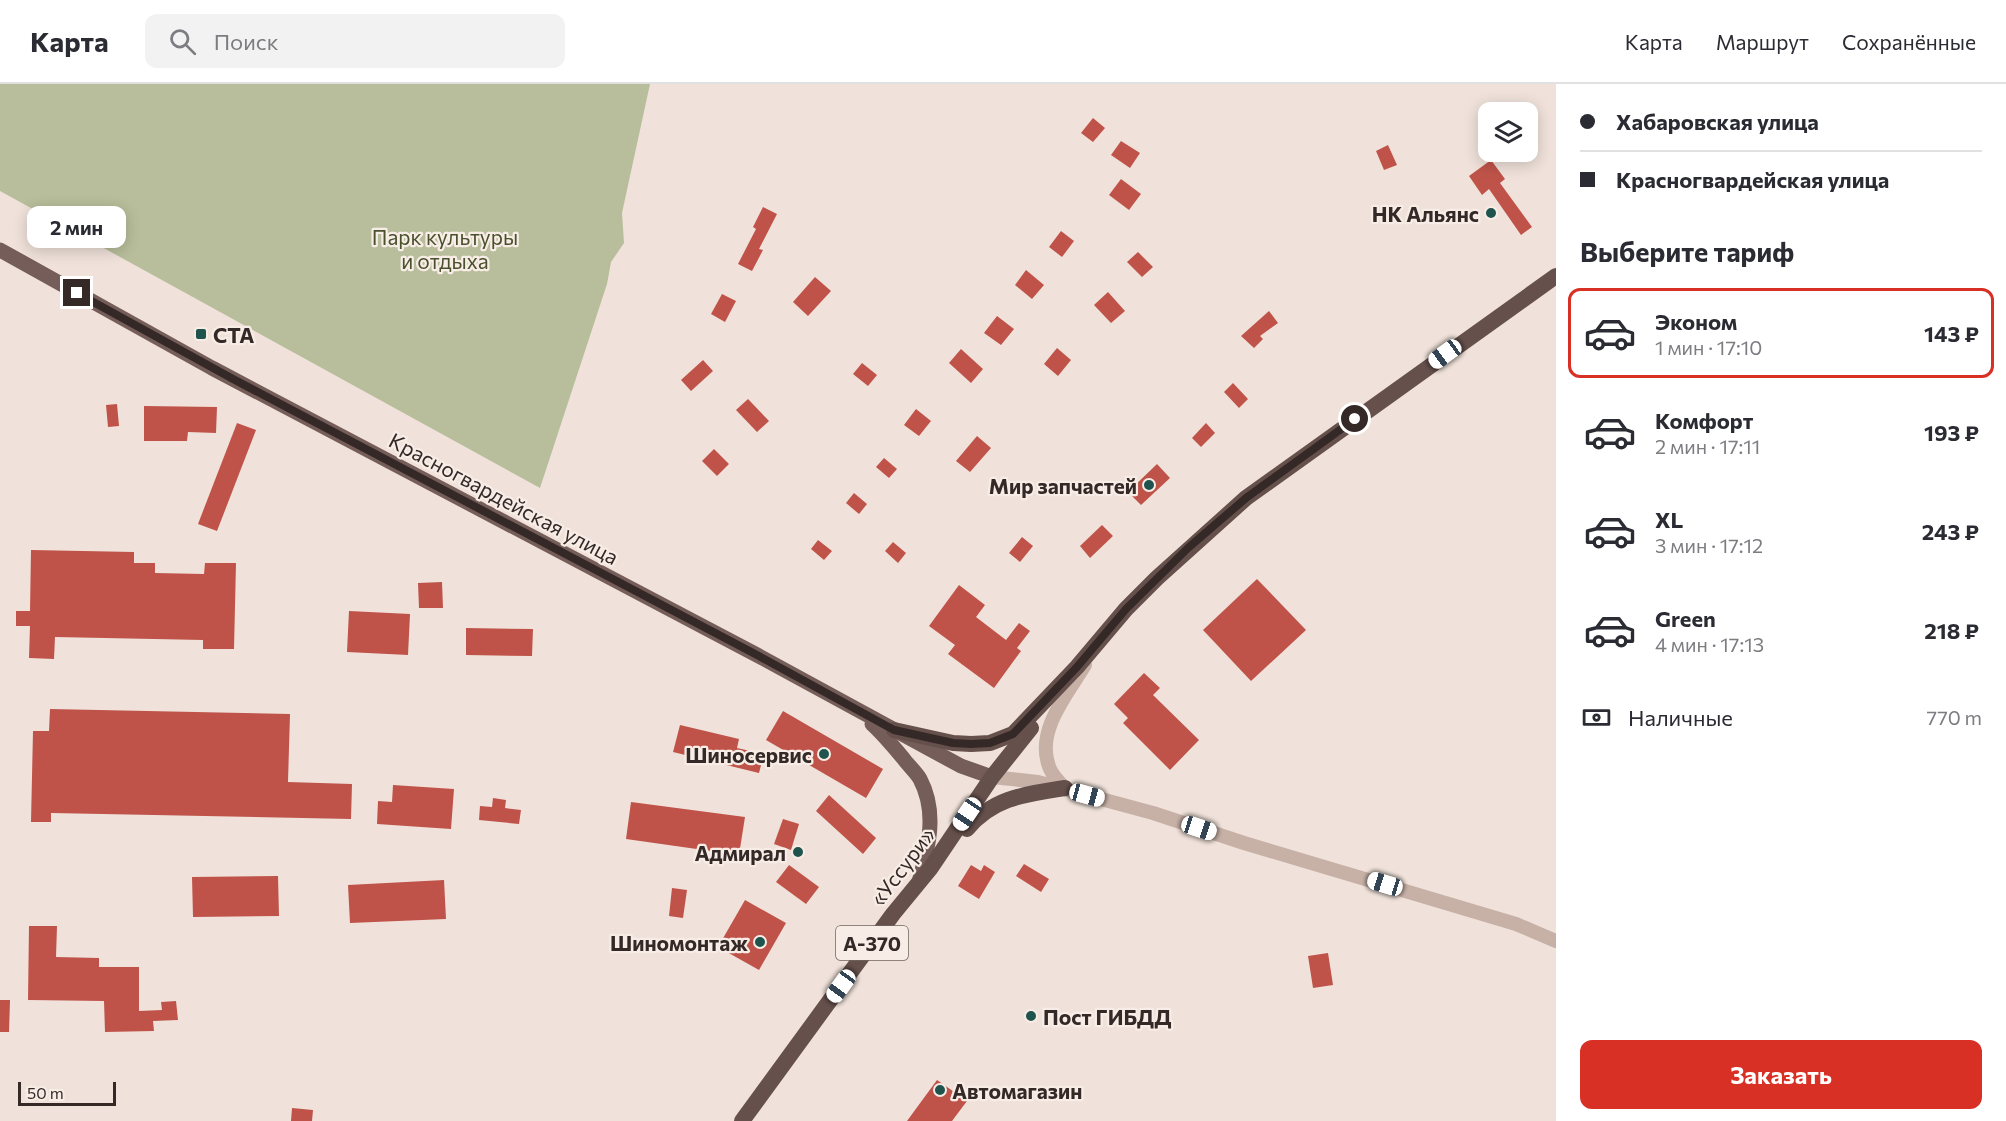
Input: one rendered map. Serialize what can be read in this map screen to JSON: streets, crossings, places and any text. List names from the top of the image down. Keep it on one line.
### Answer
{"streets":{"highway":["«Уссури»","А-370"],"main road":["Красногвардейская улица"]},"crossings":[["Красногвардейская улица","«Уссури»"],["«Уссури»","А-370"]],"parks":["Парк культуры и отдыха"],"places":{"other":["НК Альянс","Мир запчастей","Шиносервис","Адмирал","Шиномонтаж","Пост ГИБДД","Автомагазин"],"transit":["СТА"]},"scale_bar":"50 m","page":{"header":"Карта","search":"Поиск","nav":["Карта","Маршрут","Сохранённые"],"banner":["Хабаровская улица","Красногвардейская улица"],"bubble":"2 мин","heading":"Выберите тариф","list":[{"name":"Эконом","note":"1 мин · 17:10","value":"143 ₽"},{"name":"Комфорт","note":"2 мин · 17:11","value":"193 ₽"},{"name":"XL","note":"3 мин · 17:12","value":"243 ₽"},{"name":"Green","note":"4 мин · 17:13","value":"218 ₽"}],"pay":["Наличные","770 m"],"buttons":"Заказать","scale":"50 m"}}
